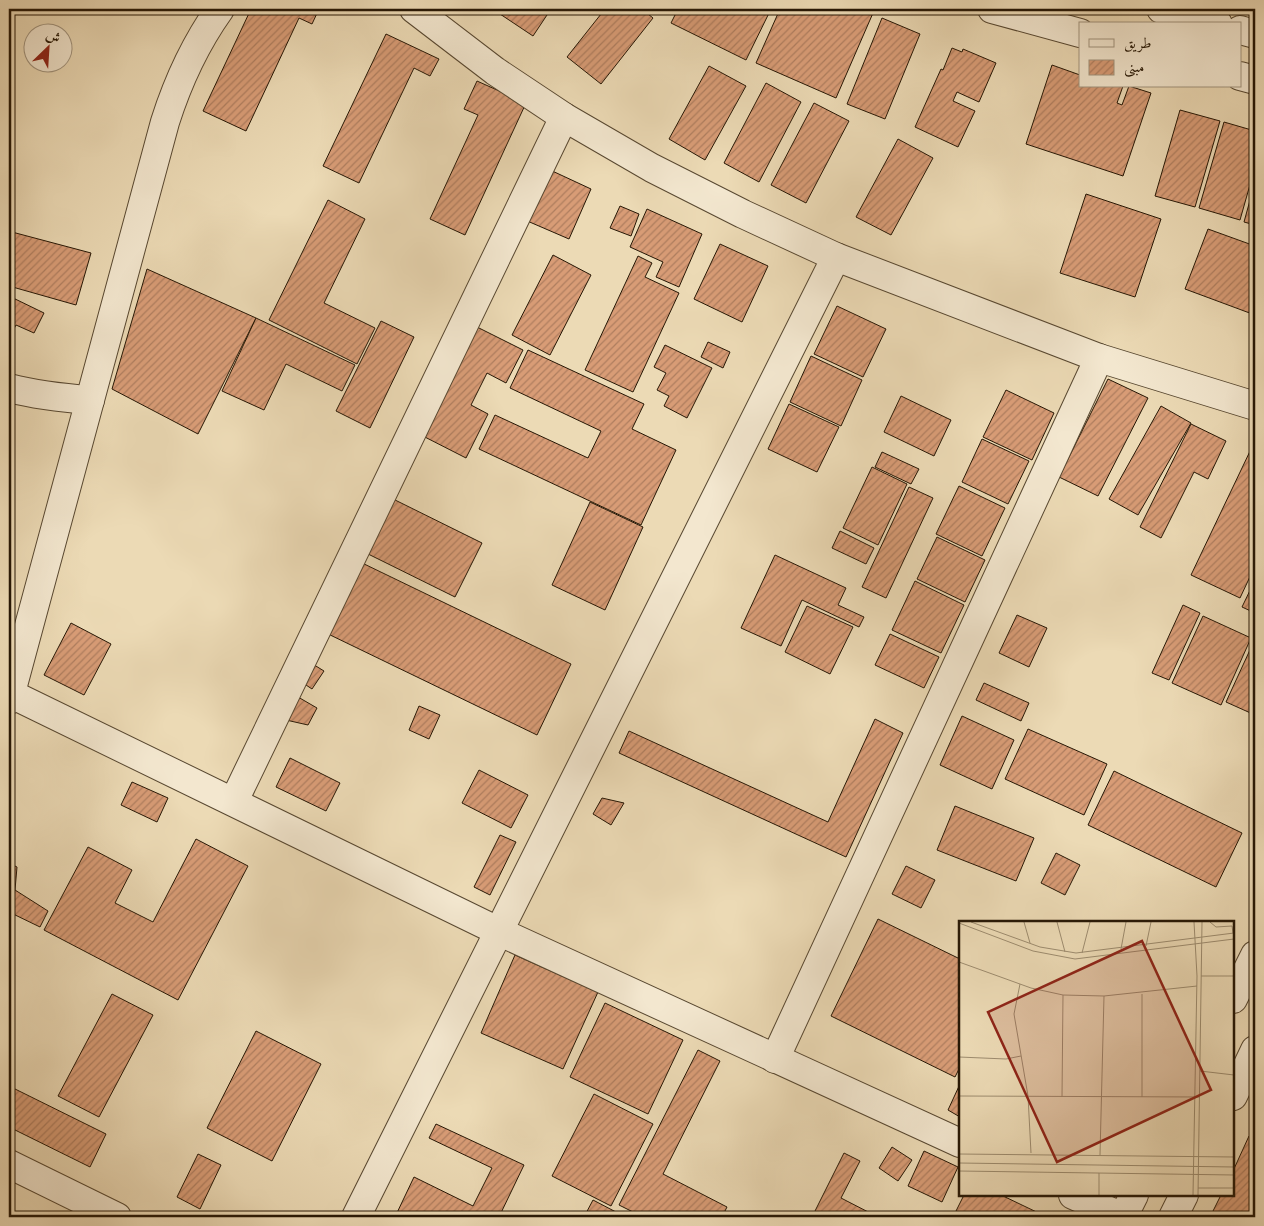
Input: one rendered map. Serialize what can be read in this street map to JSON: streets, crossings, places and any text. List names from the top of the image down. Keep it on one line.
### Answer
{"legend":["طريق","مبنى"],"north":"top right"}
